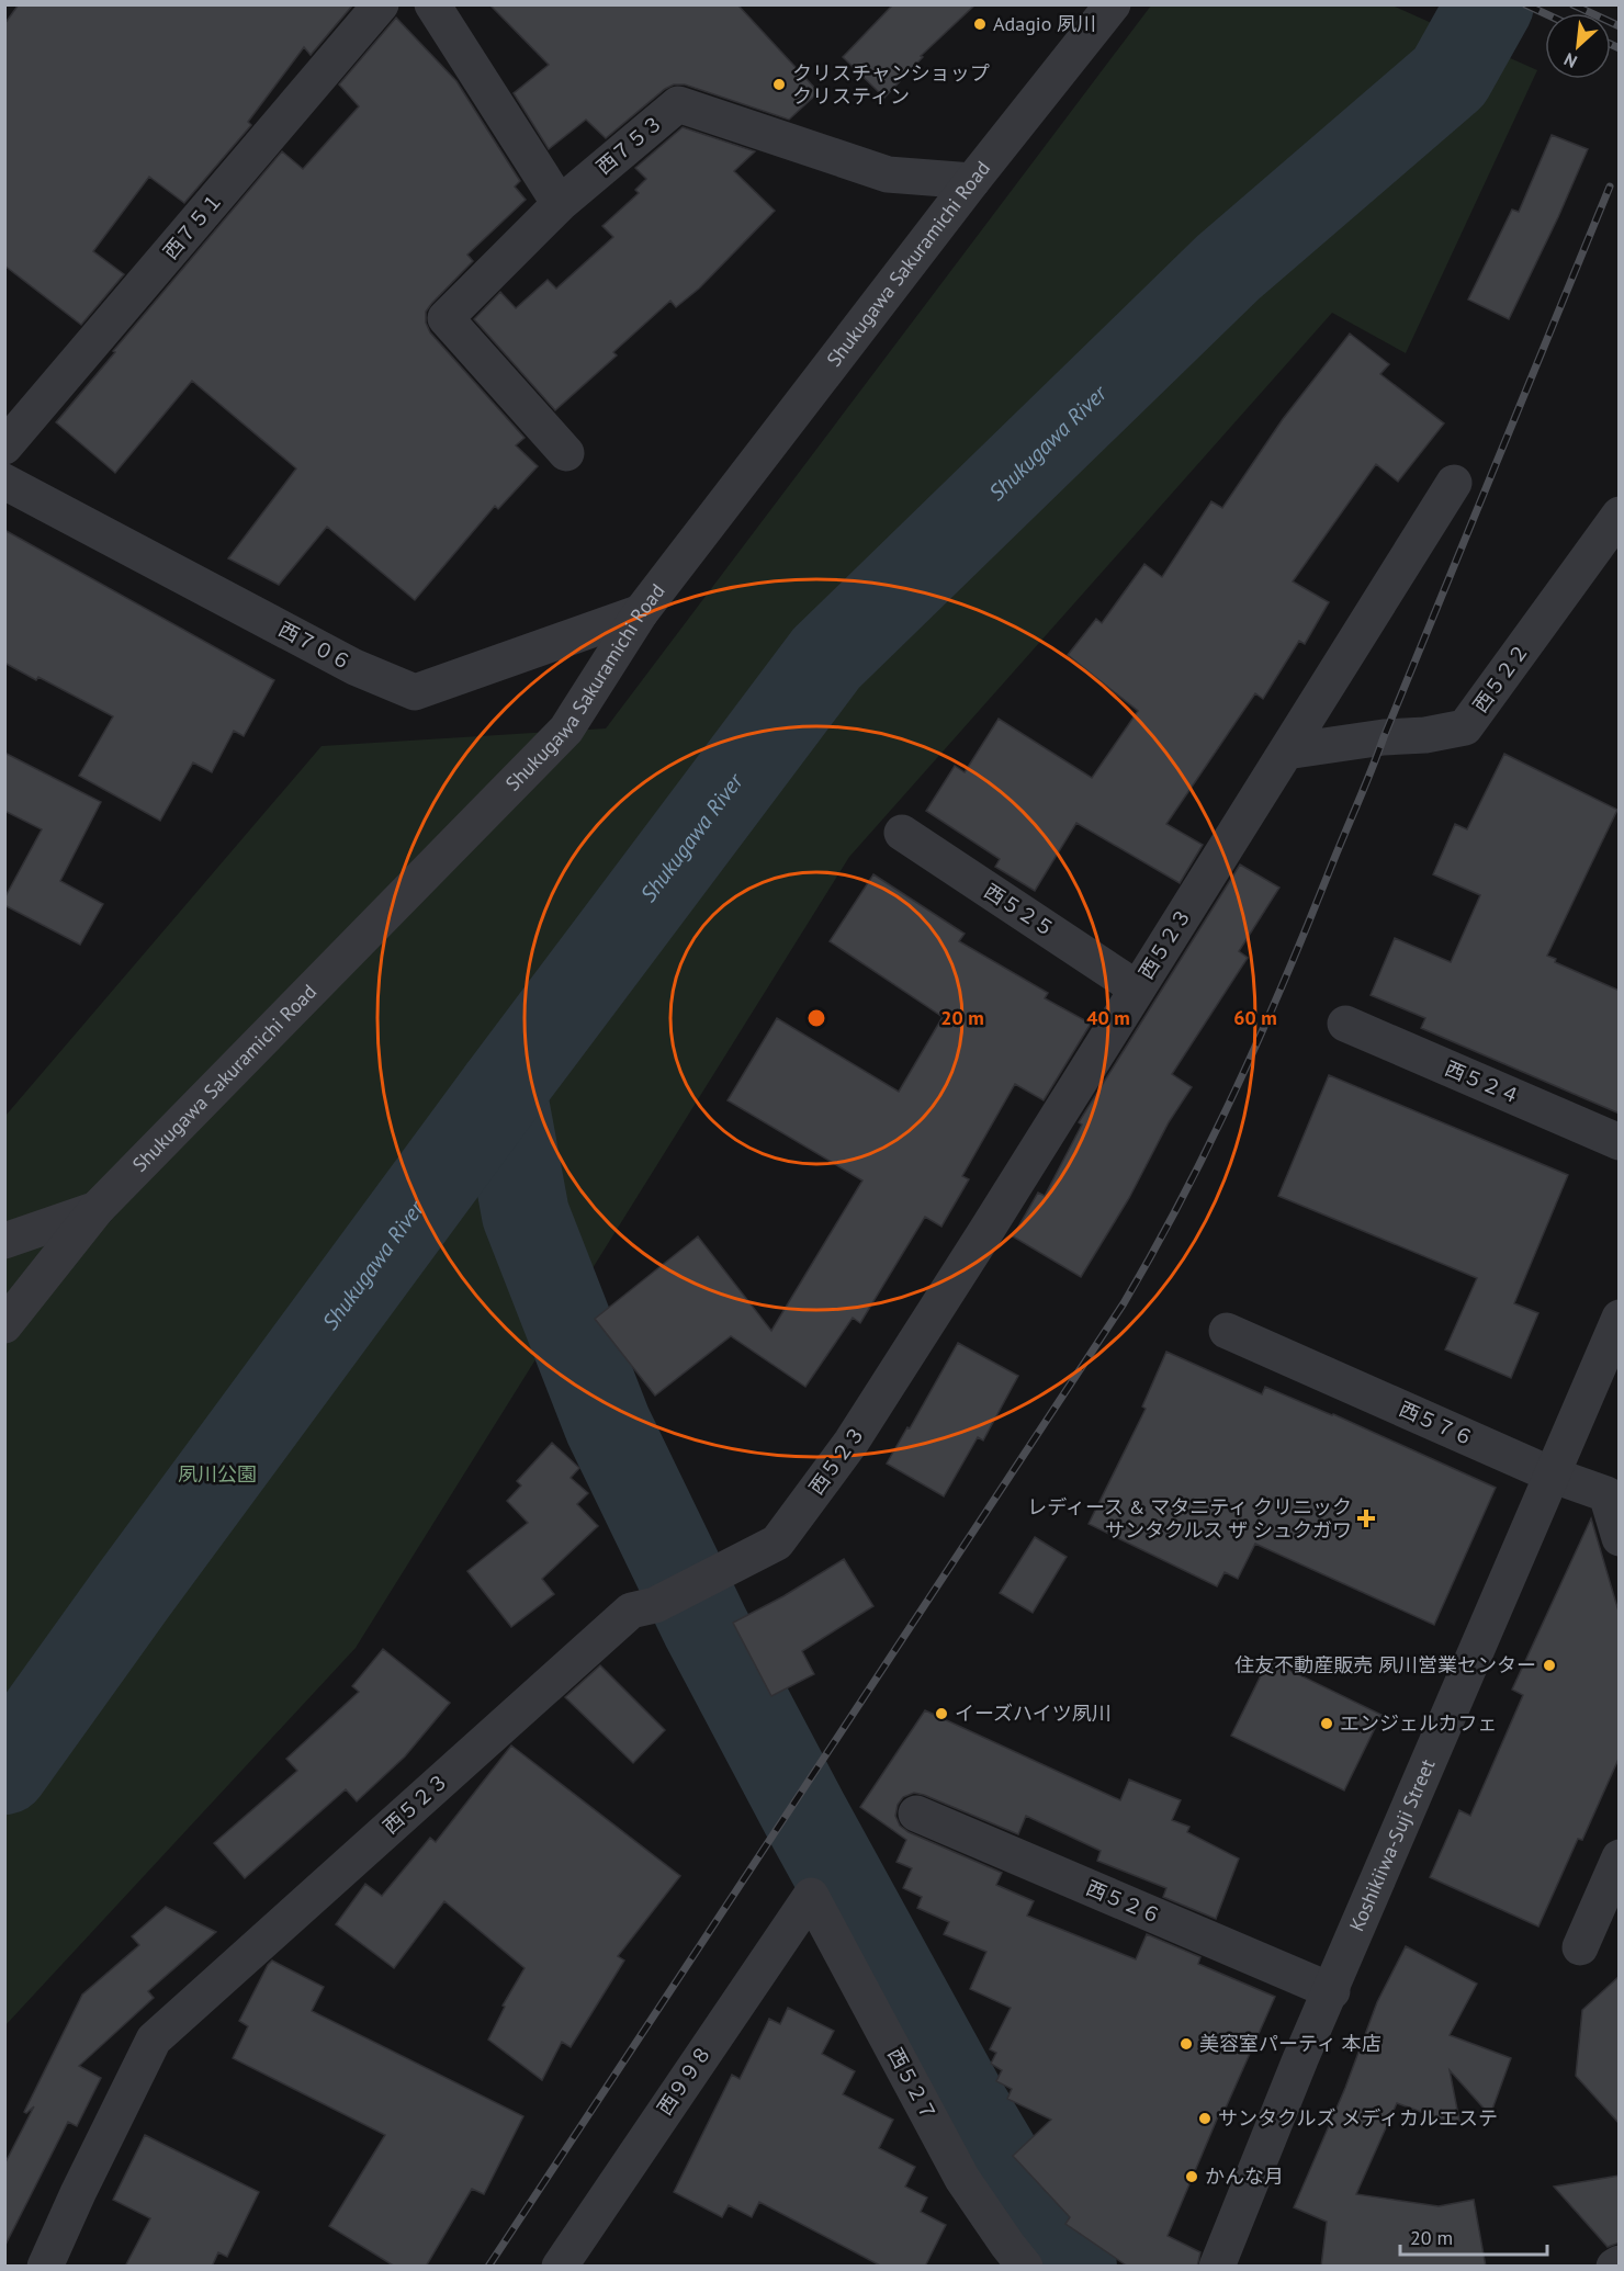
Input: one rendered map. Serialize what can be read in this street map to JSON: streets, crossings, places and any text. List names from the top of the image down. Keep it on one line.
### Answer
{"streets":{"street":["西７５３","西７５１","Shukugawa Sakuramichi Road","西７０６","西５２２","西５２５","西５２３","西５２４","西５７６","Koshikiiwa-Suji Street","西５２６","西９９８","西５２７"]},"crossings":[["西７５３","Shukugawa Sakuramichi Road"],["Shukugawa Sakuramichi Road","西７０６"],["西５２２","西５２３"],["西５２５","西５２３"],["西５７６","Koshikiiwa-Suji Street"],["Koshikiiwa-Suji Street","西５２６"],["西９９８","西５２７"]],"water":["Shukugawa River"],"parks":["夙川公園"],"places":{"other":["Adagio 夙川","クリスチャンショップ クリスティン","住友不動産販売 夙川営業センター","イーズハイツ夙川","エンジェルカフェ","美容室パーティ 本店","サンタクルズ メディカルエステ","かんな月"],"health":["レディース & マタニティ クリニック サンタクルス ザ シュクガワ"]},"scale_bar":"20 m","north":"bottom left","rings":["20 m","40 m","60 m"]}
